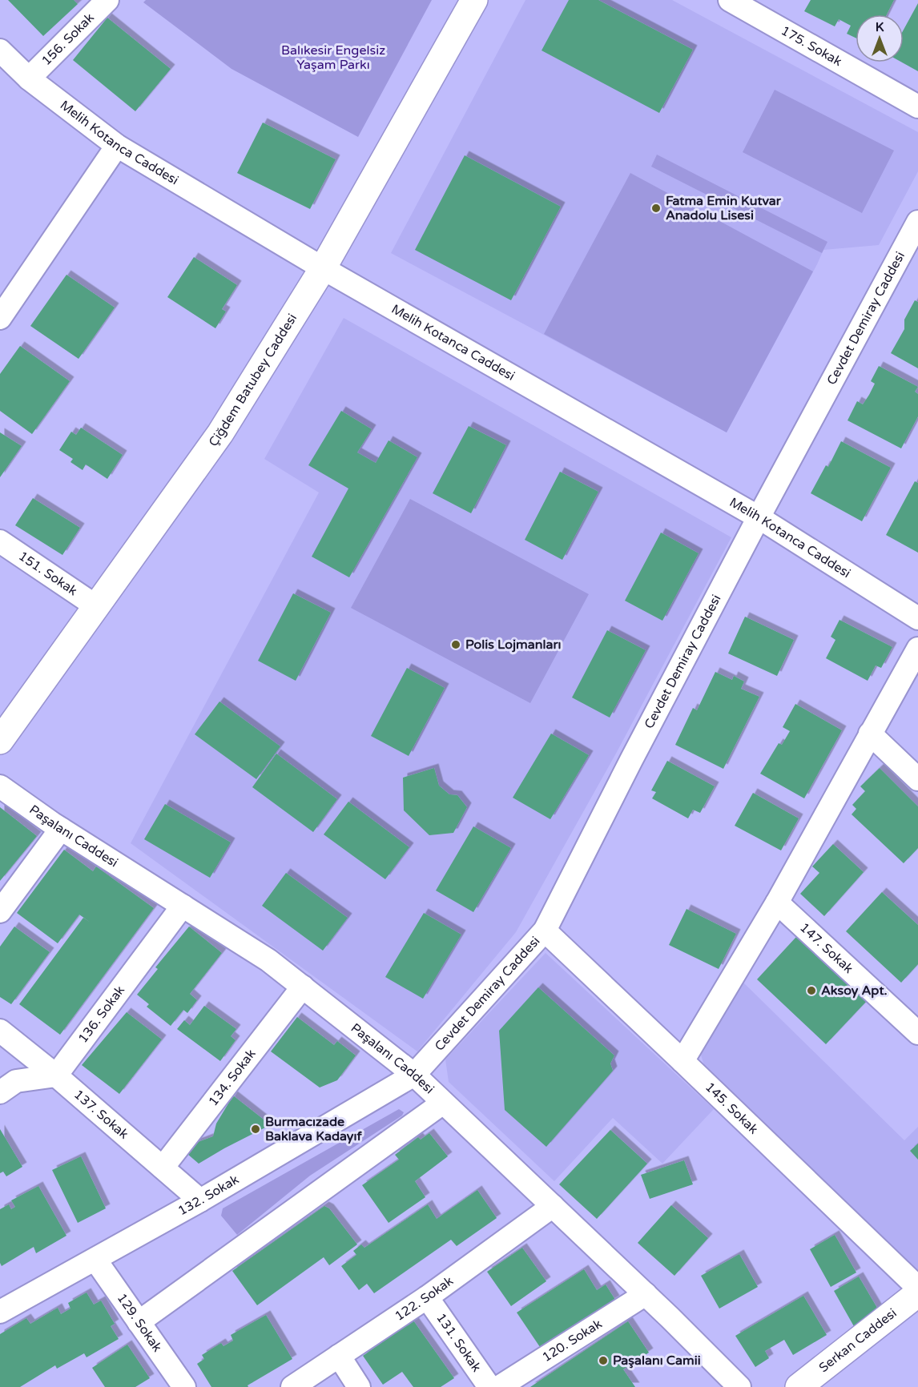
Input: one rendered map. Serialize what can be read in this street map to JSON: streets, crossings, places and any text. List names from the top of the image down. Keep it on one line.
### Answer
{"streets":{"main road":["Çiğdem Batubey Caddesi","Serkan Caddesi"],"street":["156. Sokak","175. Sokak","Melih Kotanca Caddesi","Cevdet Demiray Caddesi","151. Sokak","Paşalanı Caddesi","147. Sokak","136. Sokak","134. Sokak","145. Sokak","137. Sokak","132. Sokak","122. Sokak","129. Sokak","120. Sokak","131. Sokak"]},"crossings":[["156. Sokak","Melih Kotanca Caddesi"],["Melih Kotanca Caddesi","Cevdet Demiray Caddesi"],["Melih Kotanca Caddesi","Çiğdem Batubey Caddesi"],["Cevdet Demiray Caddesi","Paşalanı Caddesi"],["Cevdet Demiray Caddesi","145. Sokak"],["Cevdet Demiray Caddesi","132. Sokak"],["Çiğdem Batubey Caddesi","151. Sokak"],["Paşalanı Caddesi","136. Sokak"],["Paşalanı Caddesi","134. Sokak"],["Paşalanı Caddesi","132. Sokak"],["Paşalanı Caddesi","122. Sokak"],["Paşalanı Caddesi","120. Sokak"],["136. Sokak","137. Sokak"],["134. Sokak","137. Sokak"],["137. Sokak","132. Sokak"],["132. Sokak","129. Sokak"],["122. Sokak","131. Sokak"]],"parks":["Balıkesir Engelsiz Yaşam Parkı"],"places":["Fatma Emin Kutvar Anadolu Lisesi","Polis Lojmanları","Aksoy Apt.","Burmacızade Baklava Kadayıf","Paşalanı Camii"],"north":"top"}
